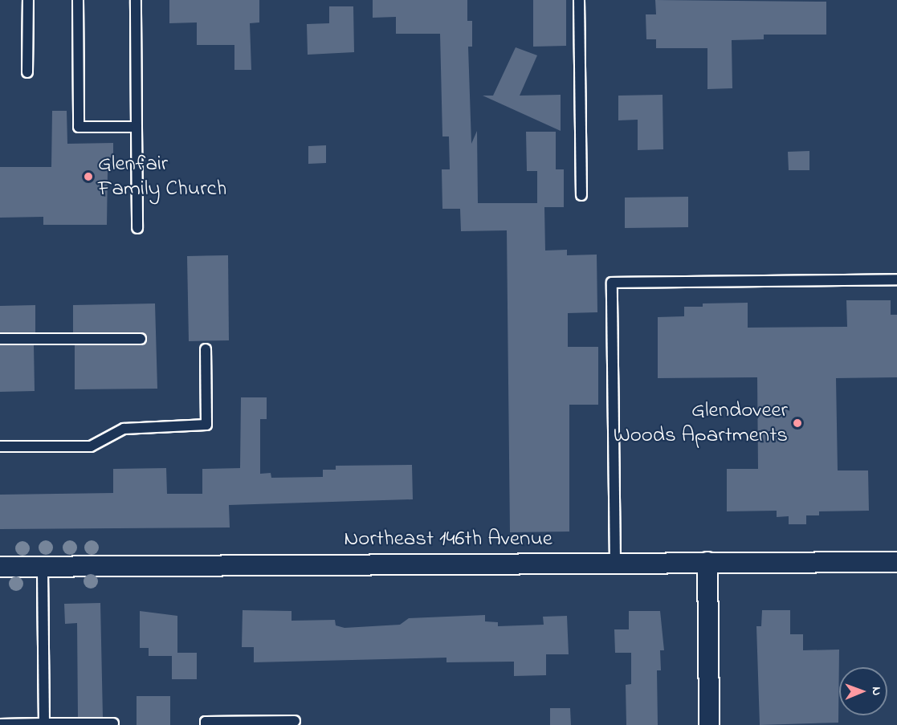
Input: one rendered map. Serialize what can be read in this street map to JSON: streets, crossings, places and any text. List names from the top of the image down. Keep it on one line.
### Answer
{"streets":{"street":["Northeast 146th Avenue"]},"places":["Glenfair Family Church","Glendoveer Woods Apartments"],"north":"right"}
